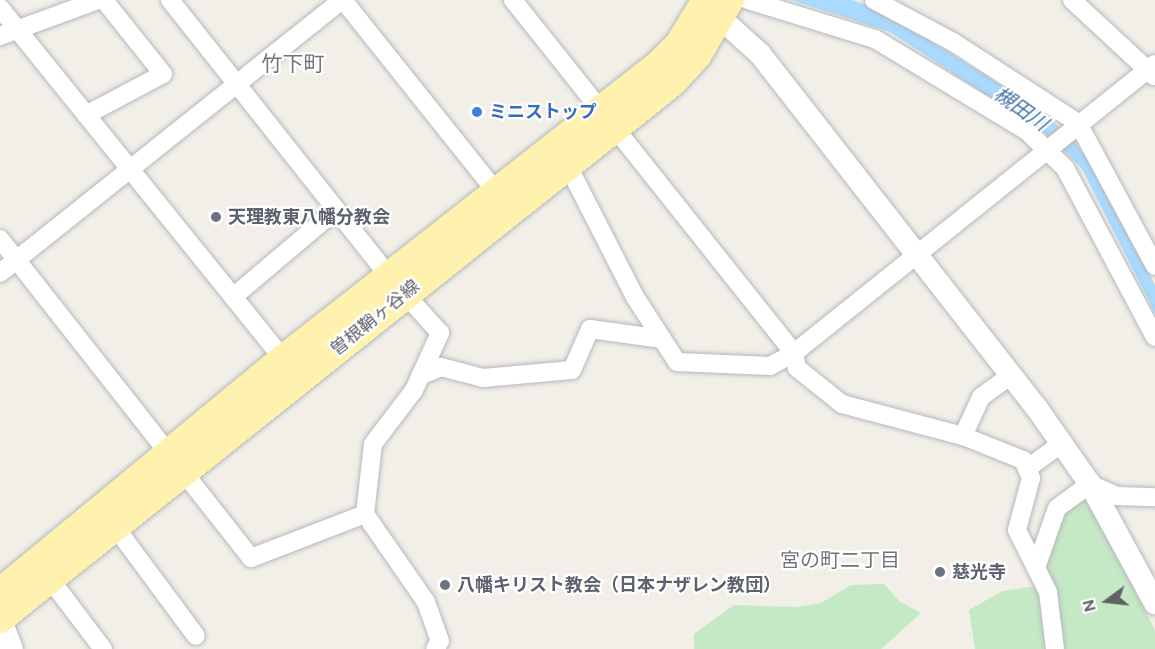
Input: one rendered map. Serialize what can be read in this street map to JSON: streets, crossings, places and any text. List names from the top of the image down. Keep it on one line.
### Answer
{"streets":{"main road":["曽根鞘ヶ谷線"]},"districts":["竹下町","宮の町二丁目"],"water":["槻田川"],"places":["ミニストップ","天理教東八幡分教会","慈光寺","八幡キリスト教会（日本ナザレン教団）"],"north":"left"}
